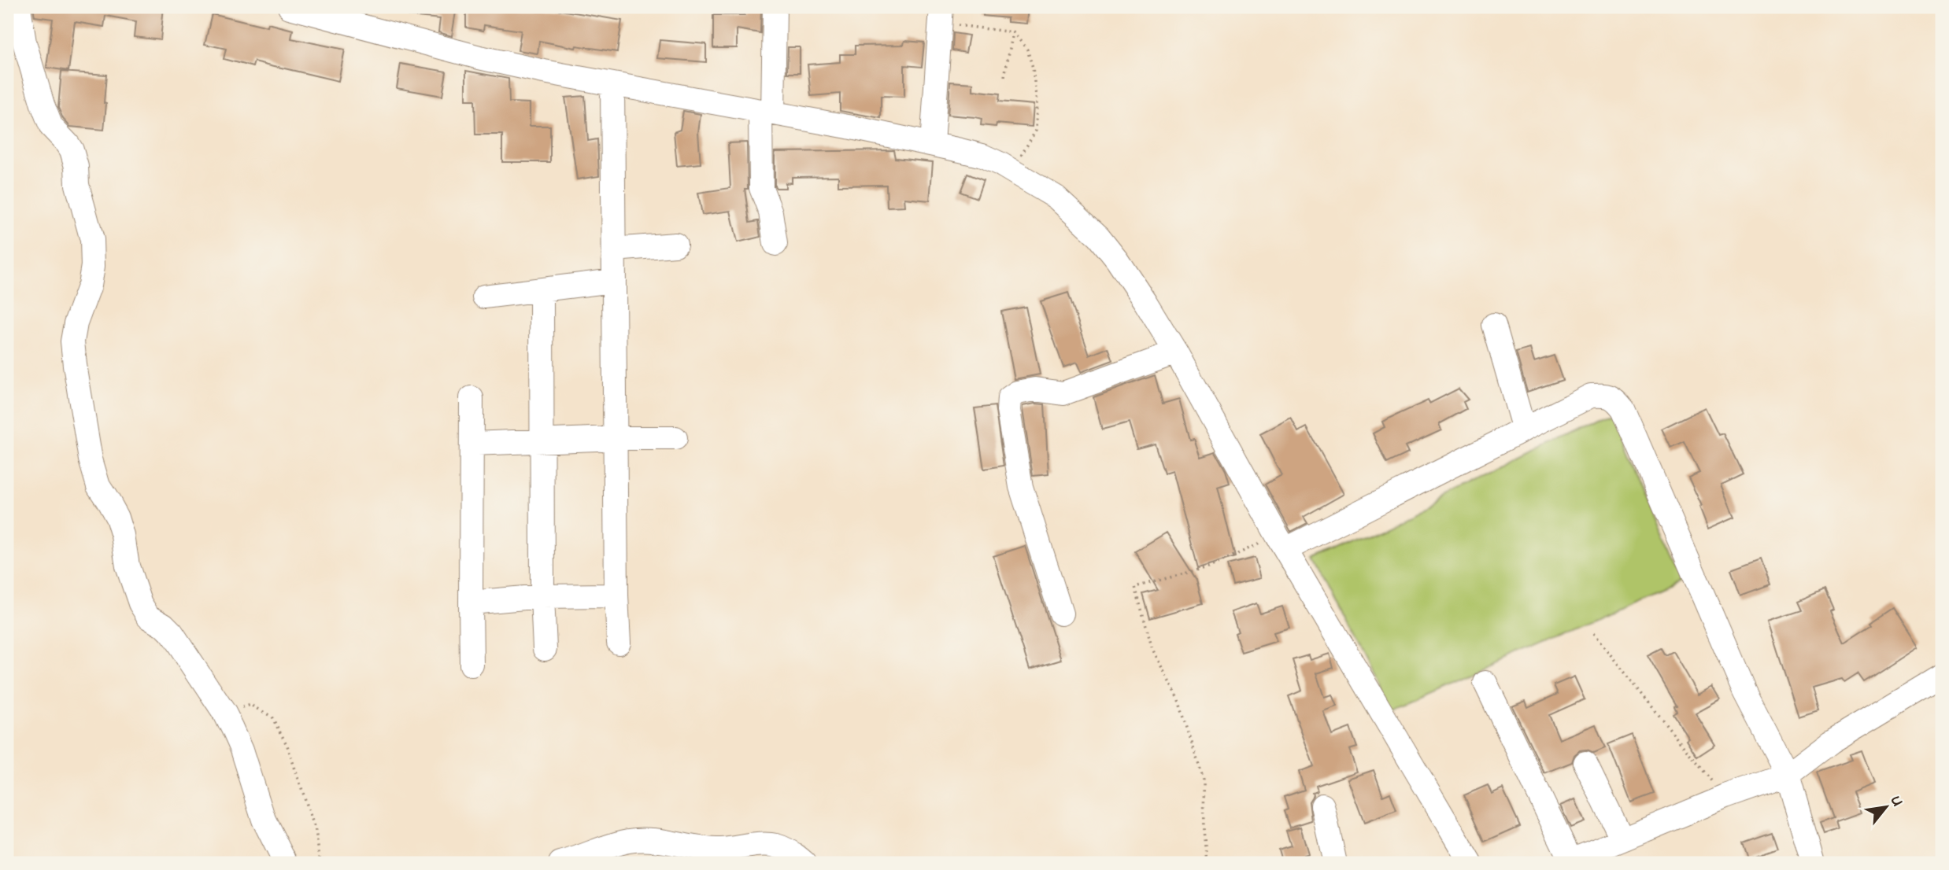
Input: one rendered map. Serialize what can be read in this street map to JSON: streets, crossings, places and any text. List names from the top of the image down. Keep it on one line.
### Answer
{"north":"top right"}
